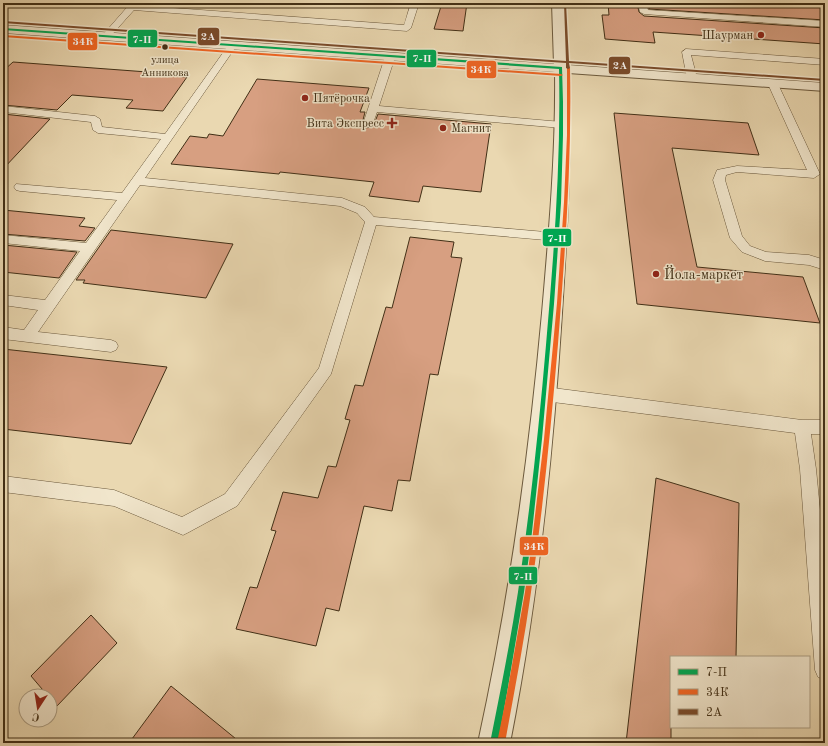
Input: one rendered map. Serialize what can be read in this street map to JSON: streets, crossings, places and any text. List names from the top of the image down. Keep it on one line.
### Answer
{"places":{"other":["Шаурман","улица Анникова","Пятёрочка","Магнит","Йола-маркет"],"health":["Вита Экспресс"]},"lines":["transit line 2А","transit line 7-П","transit line 34К"],"legend":["7-П","34К","2А"],"north":"bottom"}
